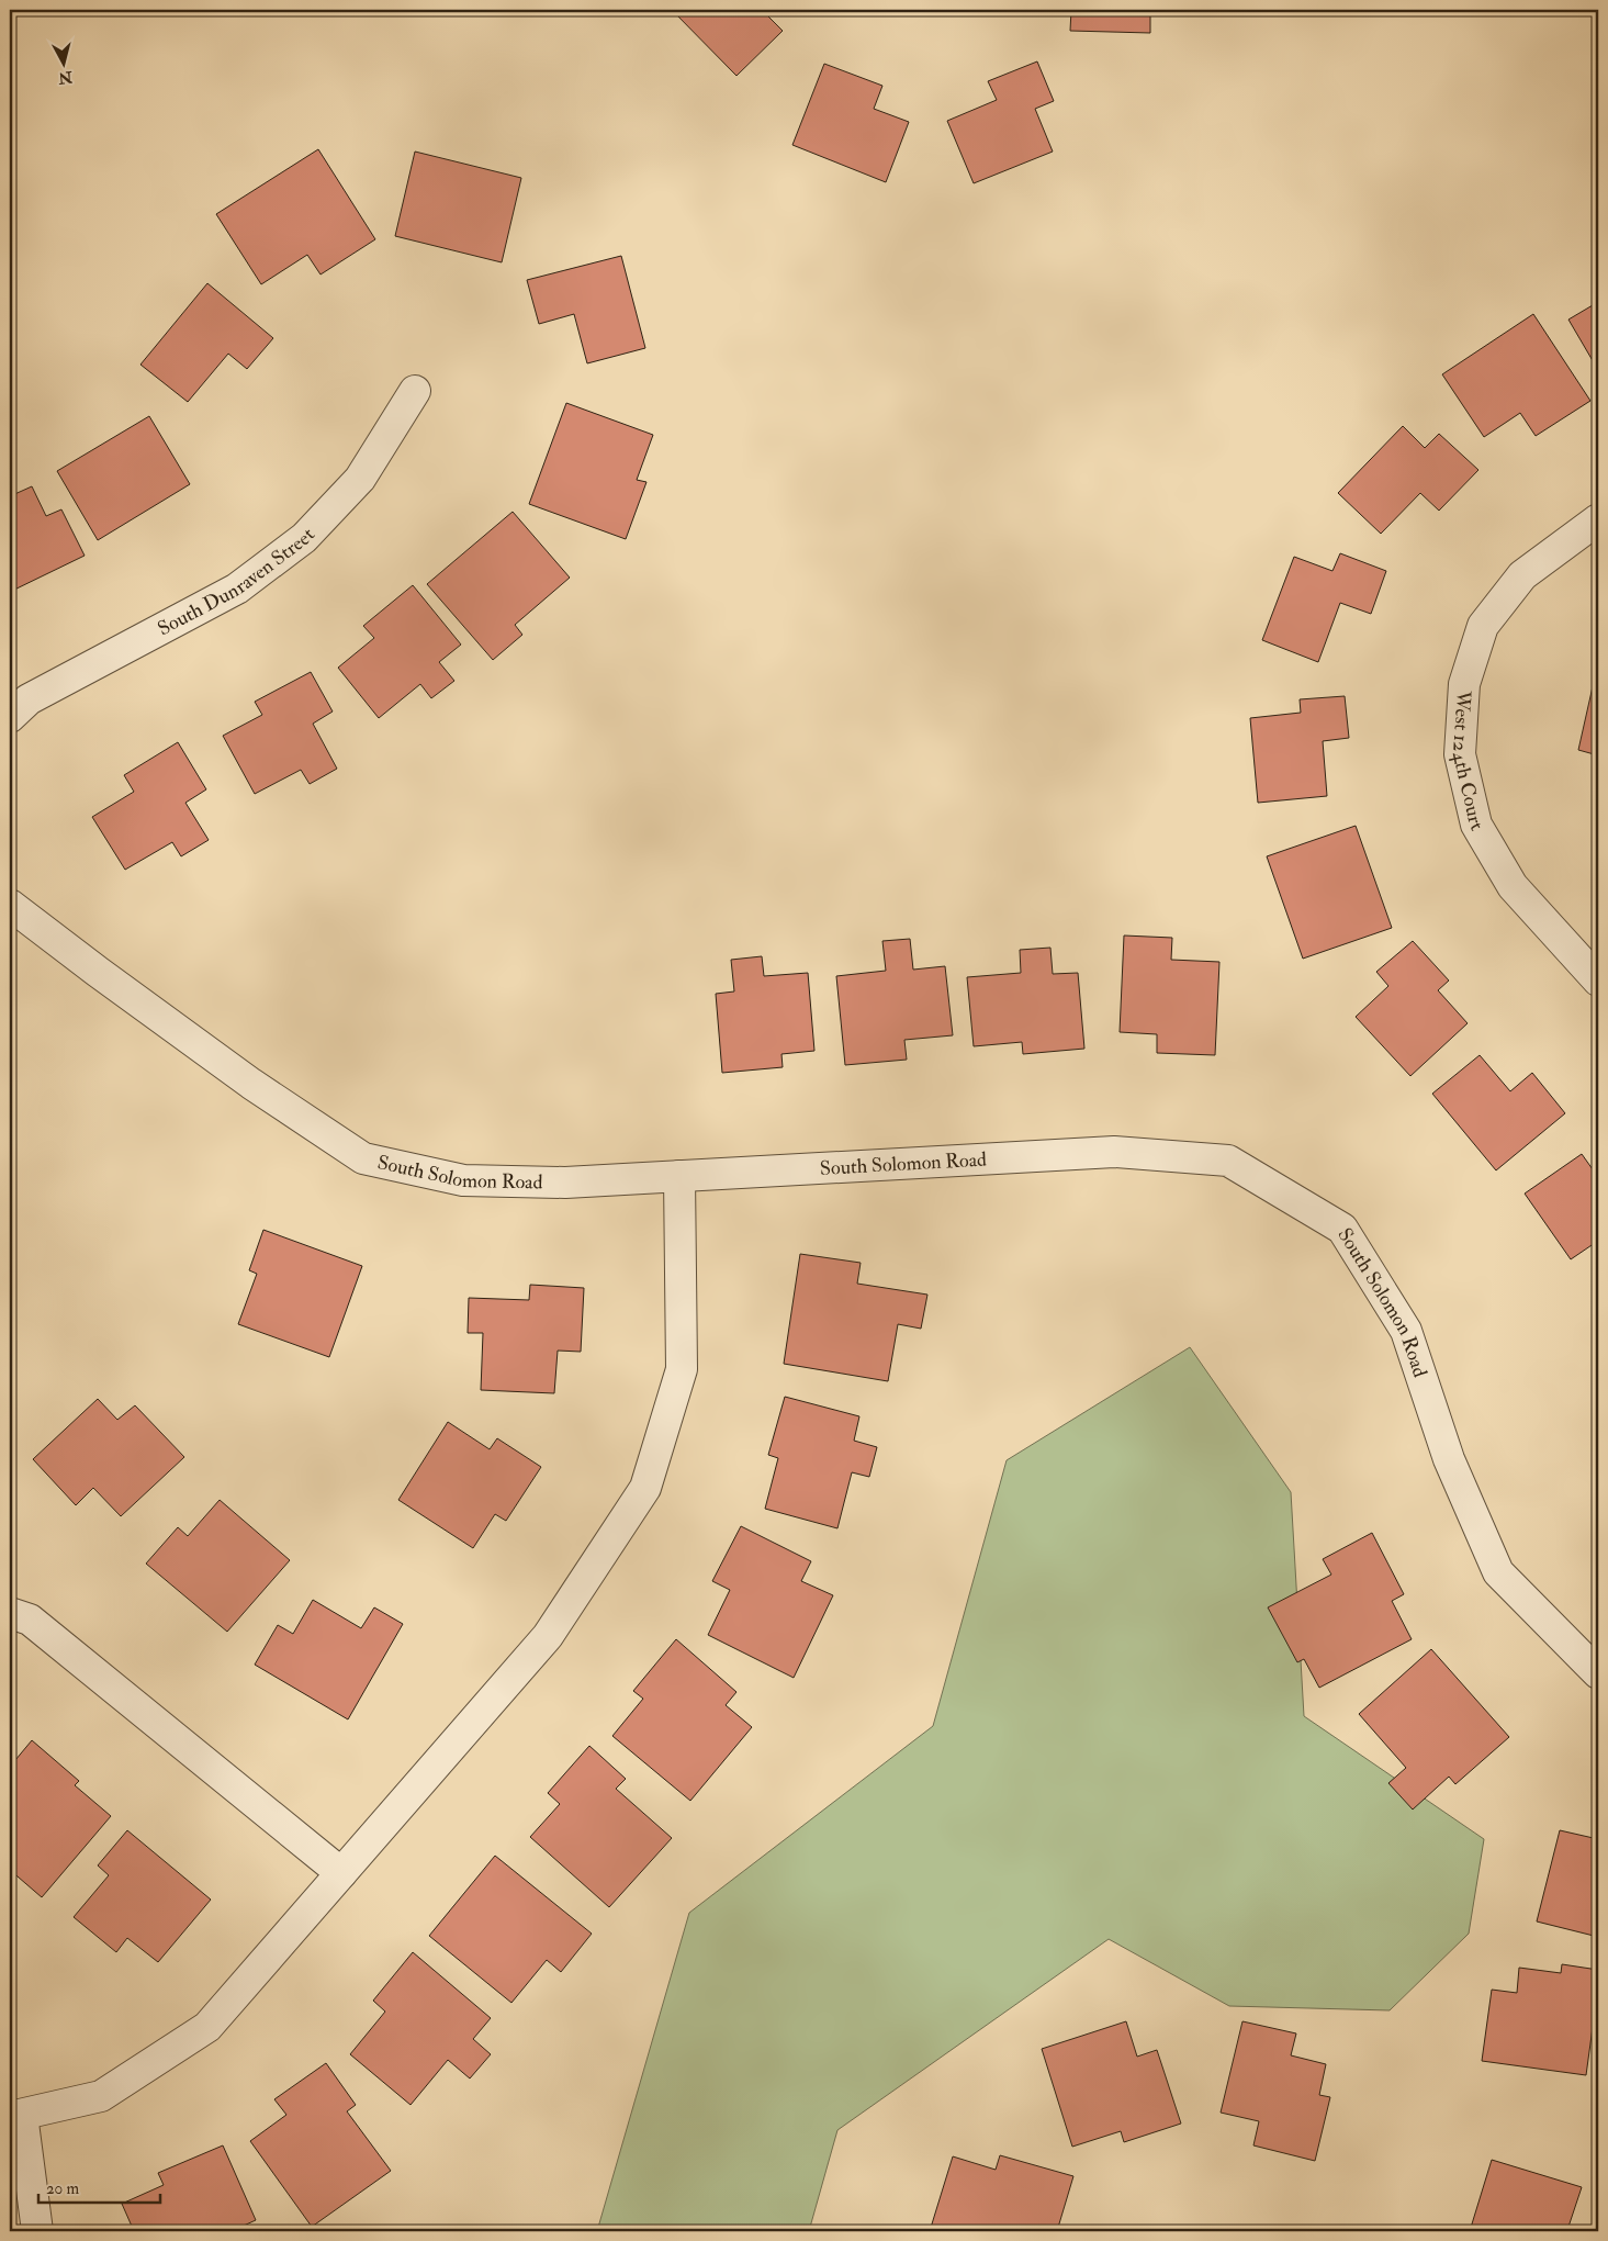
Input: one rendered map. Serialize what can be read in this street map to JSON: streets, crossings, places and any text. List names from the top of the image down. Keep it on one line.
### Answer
{"streets":{"street":["South Dunraven Street","West 124th Court","South Solomon Road"]},"scale_bar":"20 m","north":"bottom"}
